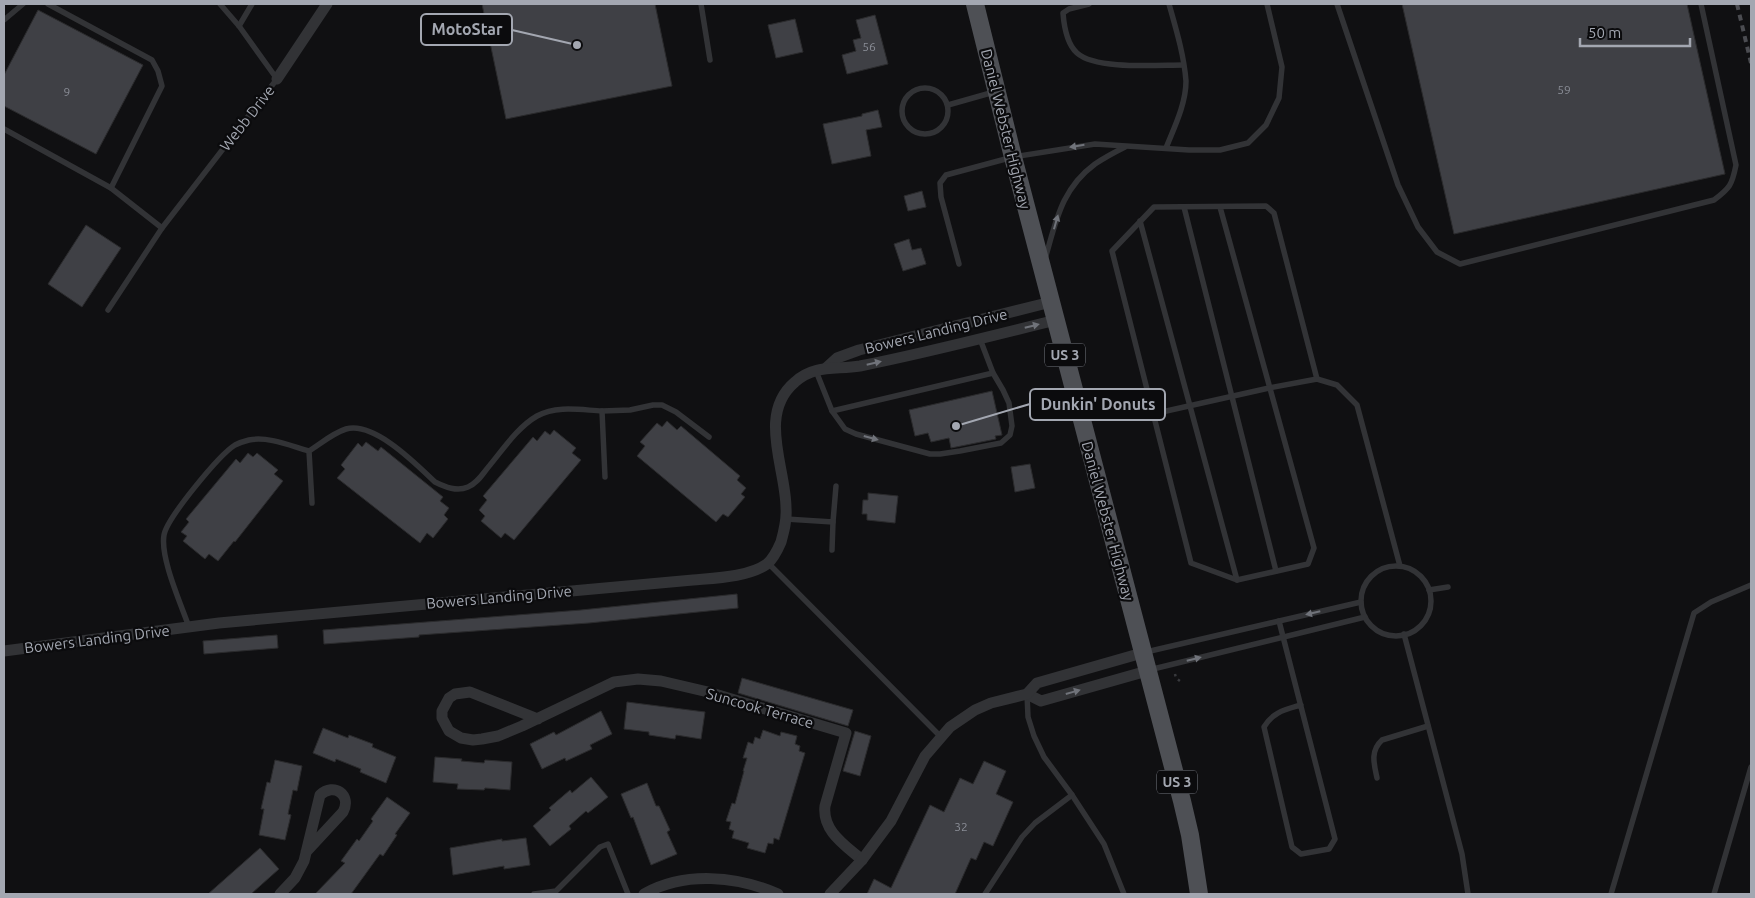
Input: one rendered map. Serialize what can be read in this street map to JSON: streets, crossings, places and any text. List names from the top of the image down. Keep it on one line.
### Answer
{"streets":{"main road":["Daniel Webster Highway","US 3"],"street":["Webb Drive","Bowers Landing Drive","Suncook Terrace"]},"crossings":[["Daniel Webster Highway","Bowers Landing Drive"]],"places":["MotoStar","Dunkin' Donuts"],"house_numbers":["56","59","9","32"],"scale_bar":"50 m"}
